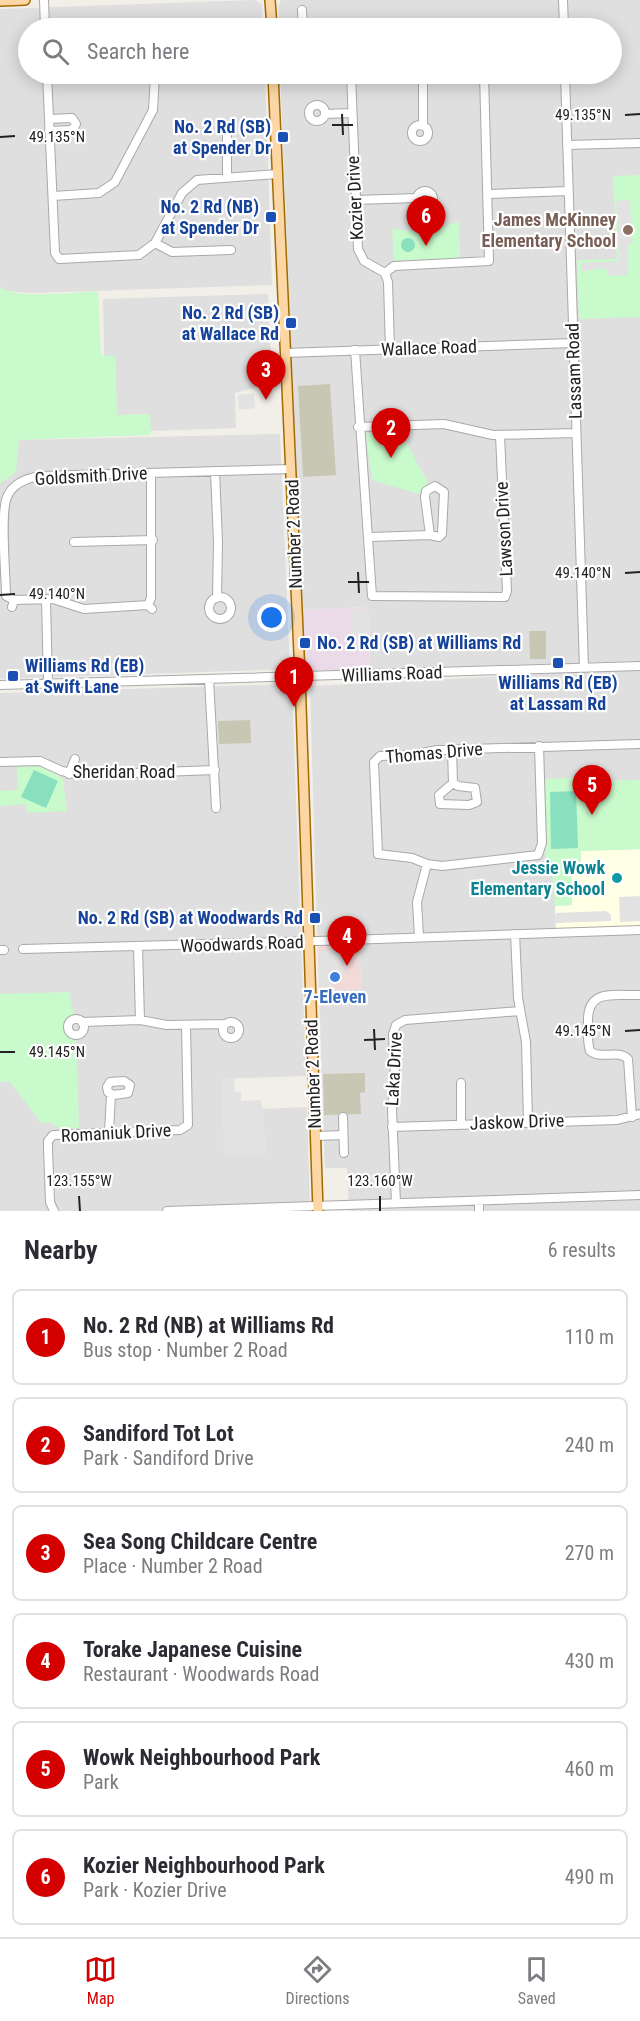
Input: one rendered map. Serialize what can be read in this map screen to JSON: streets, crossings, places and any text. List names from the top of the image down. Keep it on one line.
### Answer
{"streets":{"main road":["Number 2 Road"],"street":["Kozier Drive","Wallace Road","Lassam Road","Goldsmith Drive","Lawson Drive","Williams Road","Thomas Drive","Sheridan Road","Woodwards Road","Laka Drive","Jaskow Drive","Romaniuk Drive"]},"crossings":[["Wallace Road","Lassam Road"],["Wallace Road","Number 2 Road"],["Lassam Road","Williams Road"],["Goldsmith Drive","Number 2 Road"],["Number 2 Road","Williams Road"],["Number 2 Road","Woodwards Road"],["Laka Drive","Jaskow Drive"]],"places":{"transit":["No. 2 Rd (SB) at Spender Dr","No. 2 Rd (NB) at Spender Dr","No. 2 Rd (SB) at Wallace Rd","No. 2 Rd (SB) at Williams Rd","Williams Rd (EB) at Lassam Rd","Williams Rd (EB) at Swift Lane","No. 2 Rd (SB) at Woodwards Rd"],"other":["James McKinney Elementary School","Jessie Wowk Elementary School","7-Eleven"]},"page":{"search":"Search here","pins":["6","3","2","1","5","4"],"heading":["Nearby","6 results"],"list":[{"mark":"1","name":"No. 2 Rd (NB) at Williams Rd","note":"Bus stop · Number 2 Road","value":"110 m"},{"mark":"2","name":"Sandiford Tot Lot","note":"Park · Sandiford Drive","value":"240 m"},{"mark":"3","name":"Sea Song Childcare Centre","note":"Place · Number 2 Road","value":"270 m"},{"mark":"4","name":"Torake Japanese Cuisine","note":"Restaurant · Woodwards Road","value":"430 m"},{"mark":"5","name":"Wowk Neighbourhood Park","note":"Park","value":"460 m"},{"mark":"6","name":"Kozier Neighbourhood Park","note":"Park · Kozier Drive","value":"490 m"}],"nav":["Map","Directions","Saved"]},"coordinates":["49.135°N","49.140°N","49.145°N","123.155°W","123.160°W"]}
